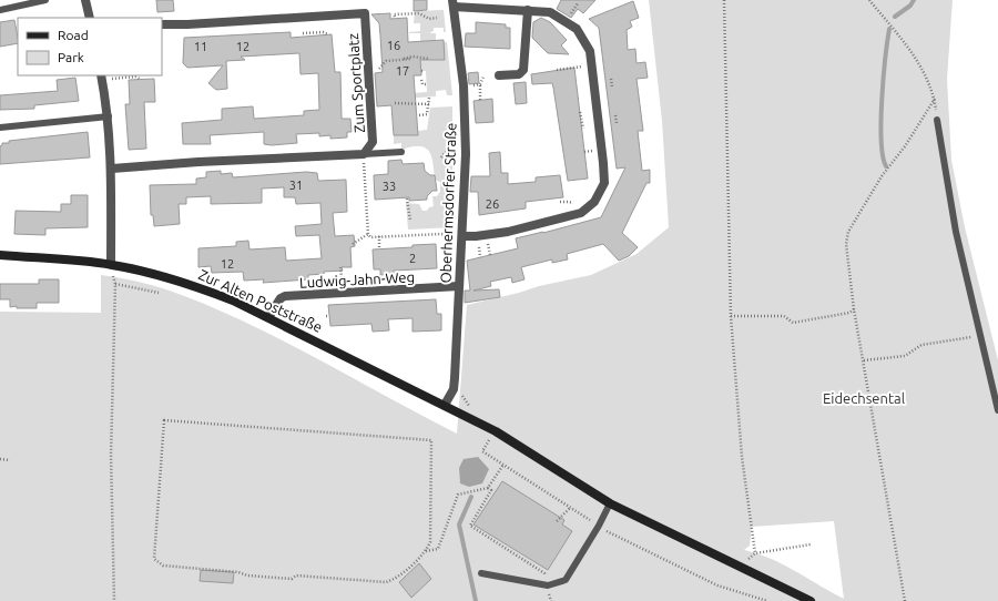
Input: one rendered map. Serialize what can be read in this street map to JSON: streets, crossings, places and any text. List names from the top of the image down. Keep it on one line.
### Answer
{"streets":{"street":["Zum Sportplatz","Oberhermsdorfer Straße","Ludwig-Jahn-Weg","Zur Alten Poststraße"]},"crossings":[["Oberhermsdorfer Straße","Ludwig-Jahn-Weg"],["Oberhermsdorfer Straße","Zur Alten Poststraße"],["Ludwig-Jahn-Weg","Zur Alten Poststraße"]],"parks":["Eidechsental"],"house_numbers":["16","11","12","17","31","33","26","2","12"],"legend":["Road","Park"]}
